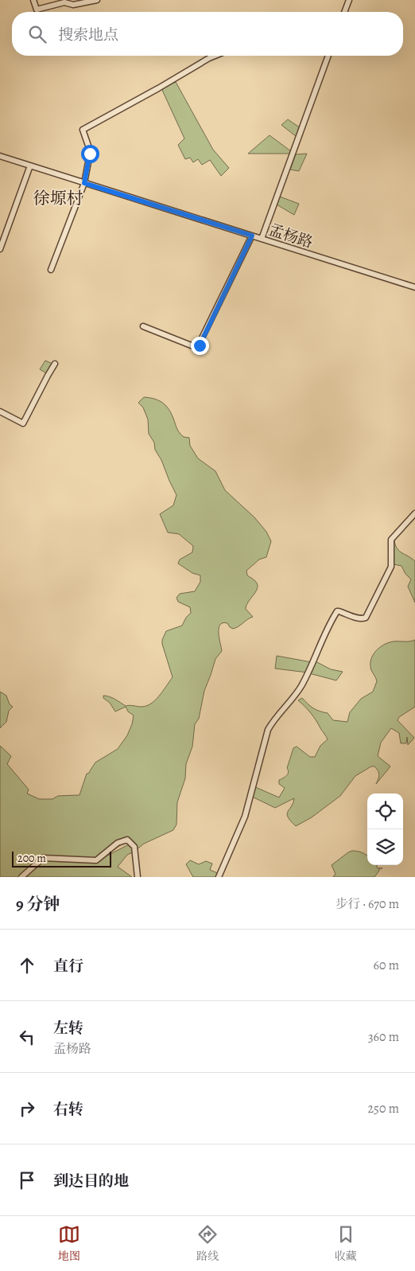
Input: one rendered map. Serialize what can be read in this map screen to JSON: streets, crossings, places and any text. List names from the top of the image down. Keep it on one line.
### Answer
{"streets":{"street":["孟杨路"]},"districts":["徐塬村"],"scale_bar":"200 m","page":{"search":"搜索地点","scale":"200 m","heading":["9 分钟","步行 · 670 m"],"list":[["直行","60 m"],["左转","孟杨路","360 m"],["右转","250 m"],"到达目的地"],"nav":["地图","路线","收藏"]}}
